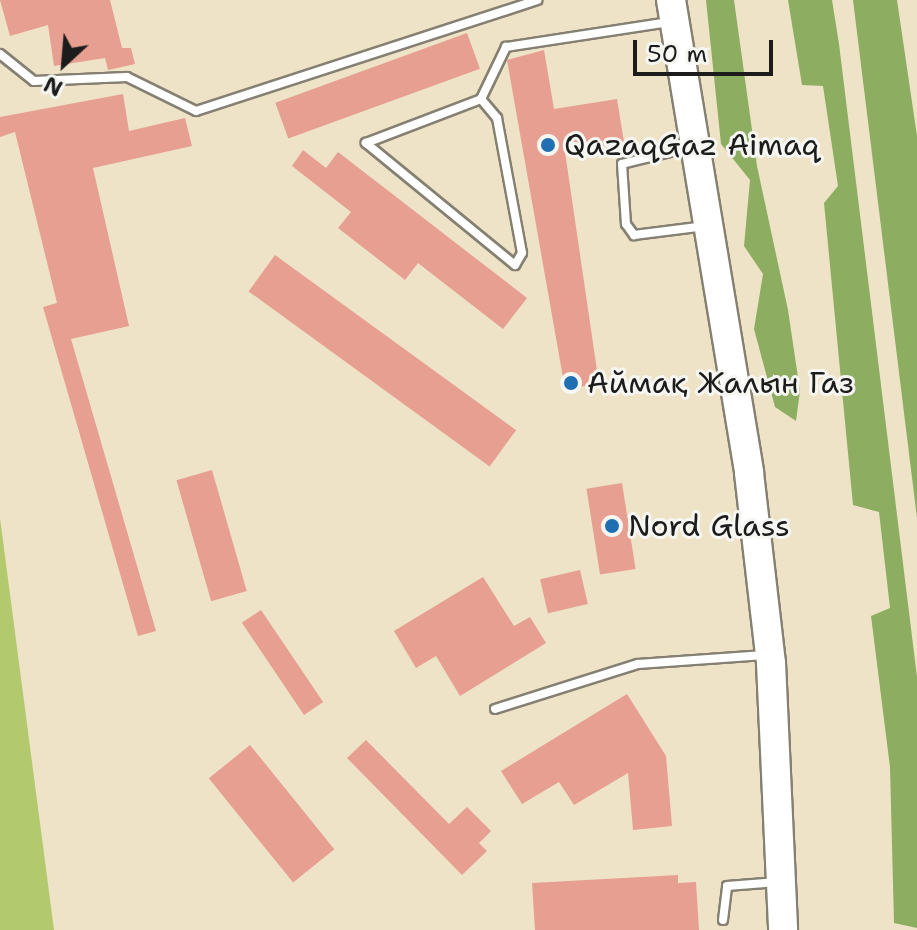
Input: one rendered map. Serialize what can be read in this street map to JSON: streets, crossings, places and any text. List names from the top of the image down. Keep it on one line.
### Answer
{"places":["QazaqGaz Aimaq","Аймақ Жалын Газ","Nord Glass"],"scale_bar":"50 m","north":"bottom left"}
